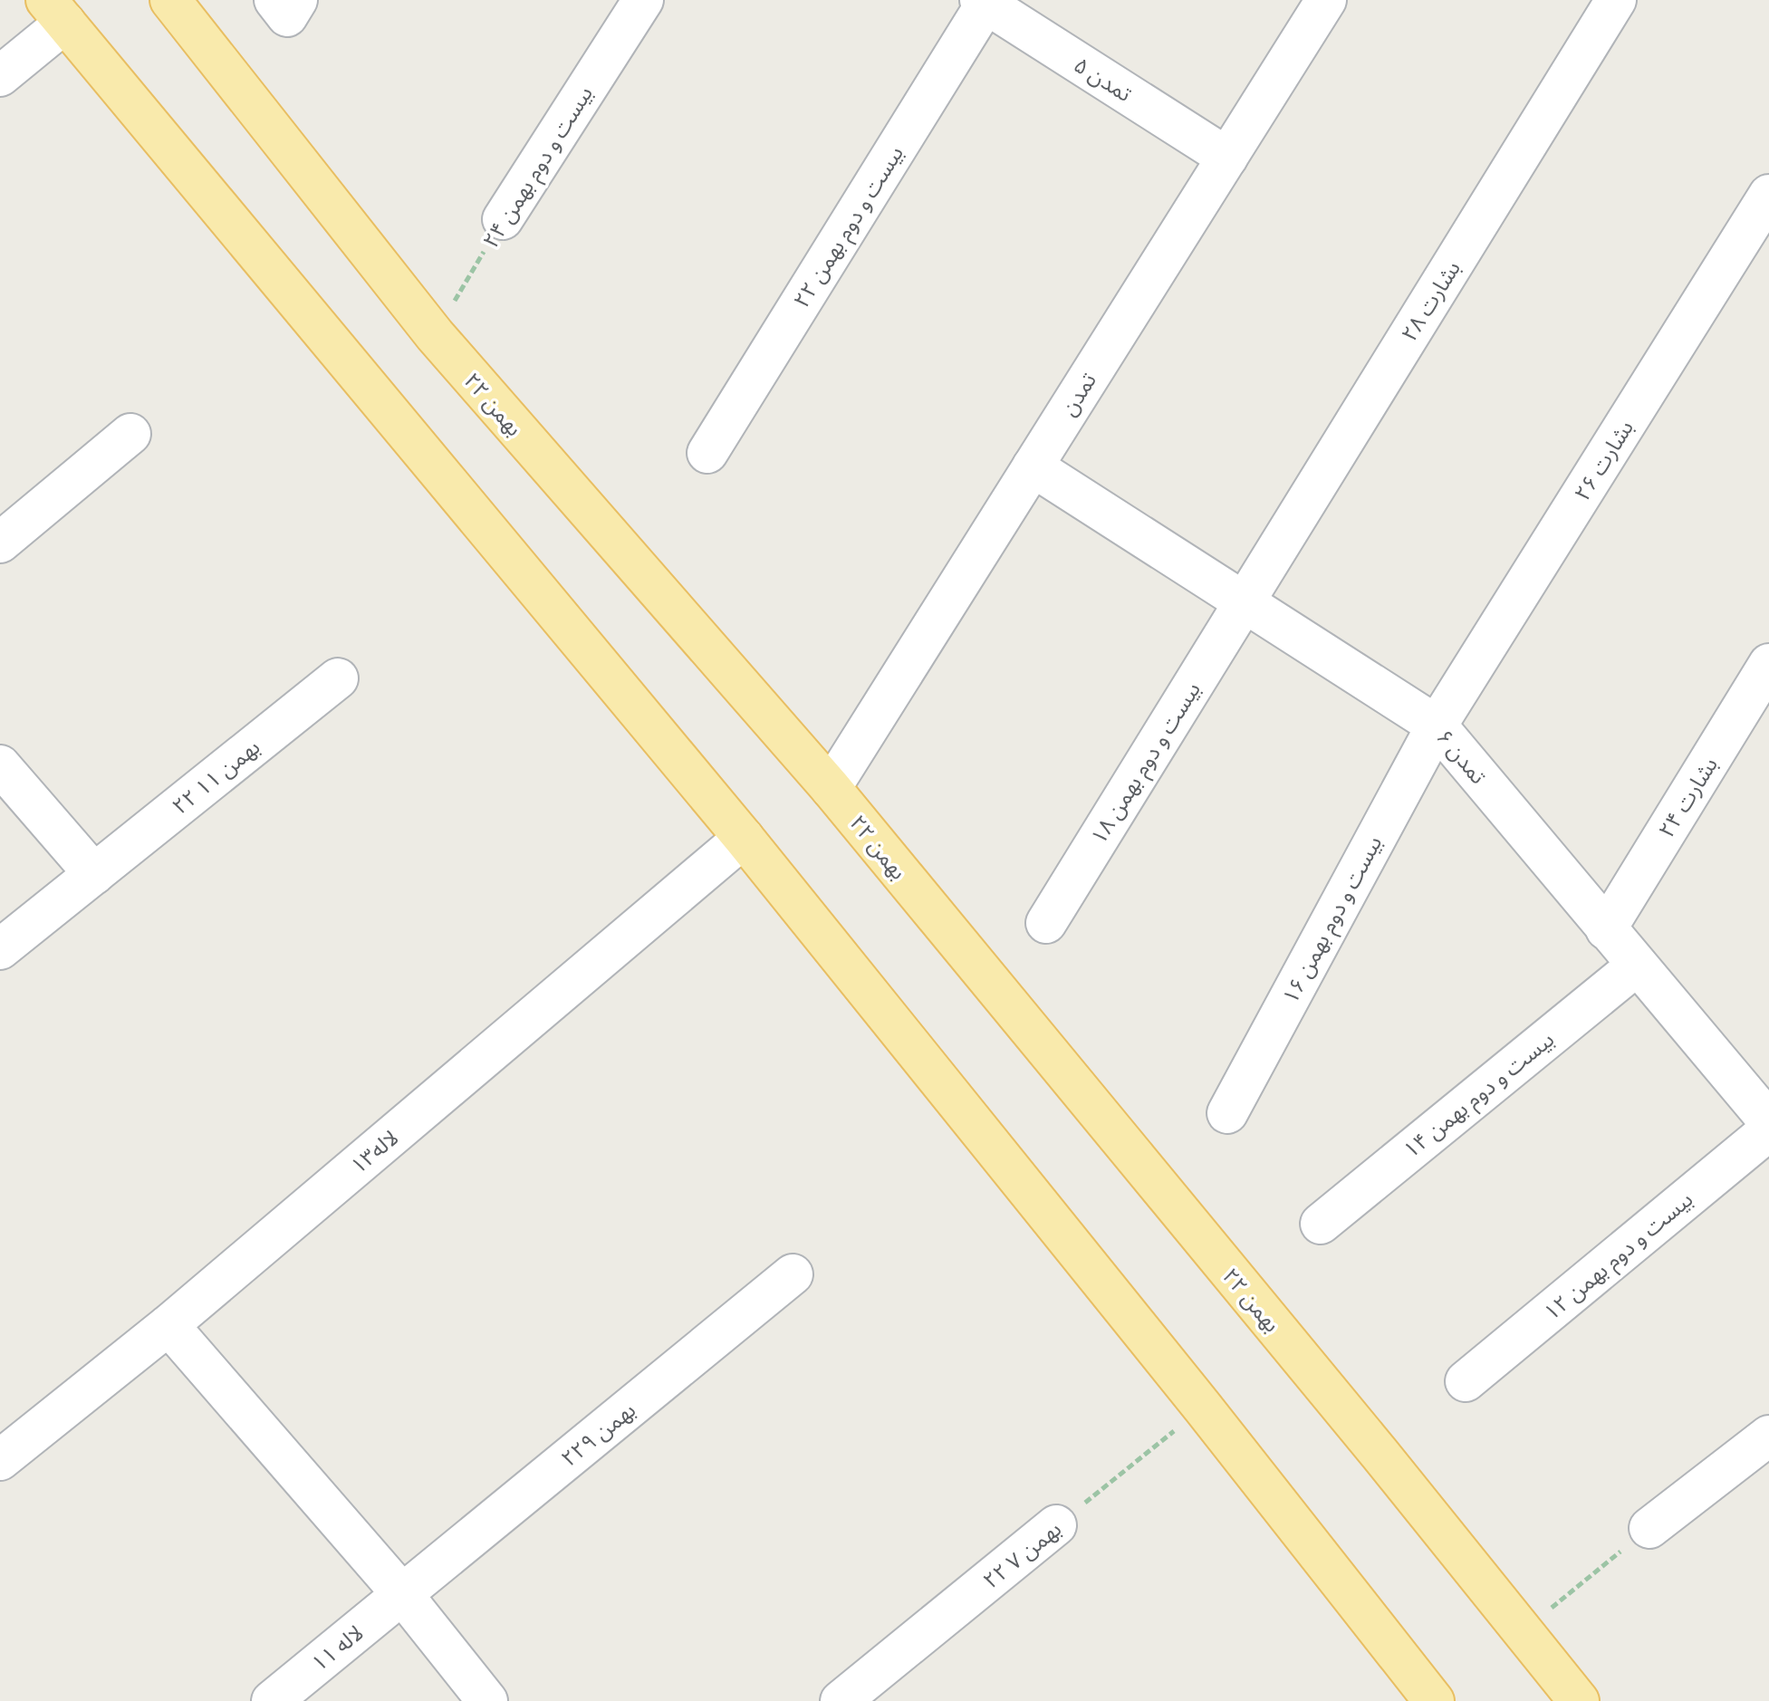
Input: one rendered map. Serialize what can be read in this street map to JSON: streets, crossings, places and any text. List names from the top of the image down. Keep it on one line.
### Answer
{"streets":{"main road":["۲۲ بهمن"],"street":["تمدن ۵","بیست و دوم بهمن ۲۴","بیست و دوم بهمن ۲۲","بشارت ۲۸","تمدن","بشارت ۲۶","تمدن ۶","بیست و دوم بهمن ۱۸","۲۲ بهمن ۱۱","بشارت ۲۴","بیست و دوم بهمن ۱۶","بیست و دوم بهمن ۱۴","لاله۱۳","بیست و دوم بهمن ۱۲","۲۲بهمن ۹","۲۲ بهمن ۷","لاله ۱۱"]},"crossings":[["تمدن ۵","بیست و دوم بهمن ۲۲"],["تمدن ۵","تمدن"],["بیست و دوم بهمن ۲۴","۲۲ بهمن"],["بشارت ۲۸","تمدن ۶"],["بشارت ۲۸","بیست و دوم بهمن ۱۸"],["تمدن","۲۲ بهمن"],["تمدن","تمدن ۶"],["بشارت ۲۶","تمدن ۶"],["بشارت ۲۶","بیست و دوم بهمن ۱۶"],["تمدن ۶","بیست و دوم بهمن ۱۸"],["تمدن ۶","بشارت ۲۴"],["تمدن ۶","بیست و دوم بهمن ۱۶"],["تمدن ۶","بیست و دوم بهمن ۱۴"],["۲۲بهمن ۹","لاله ۱۱"]]}
